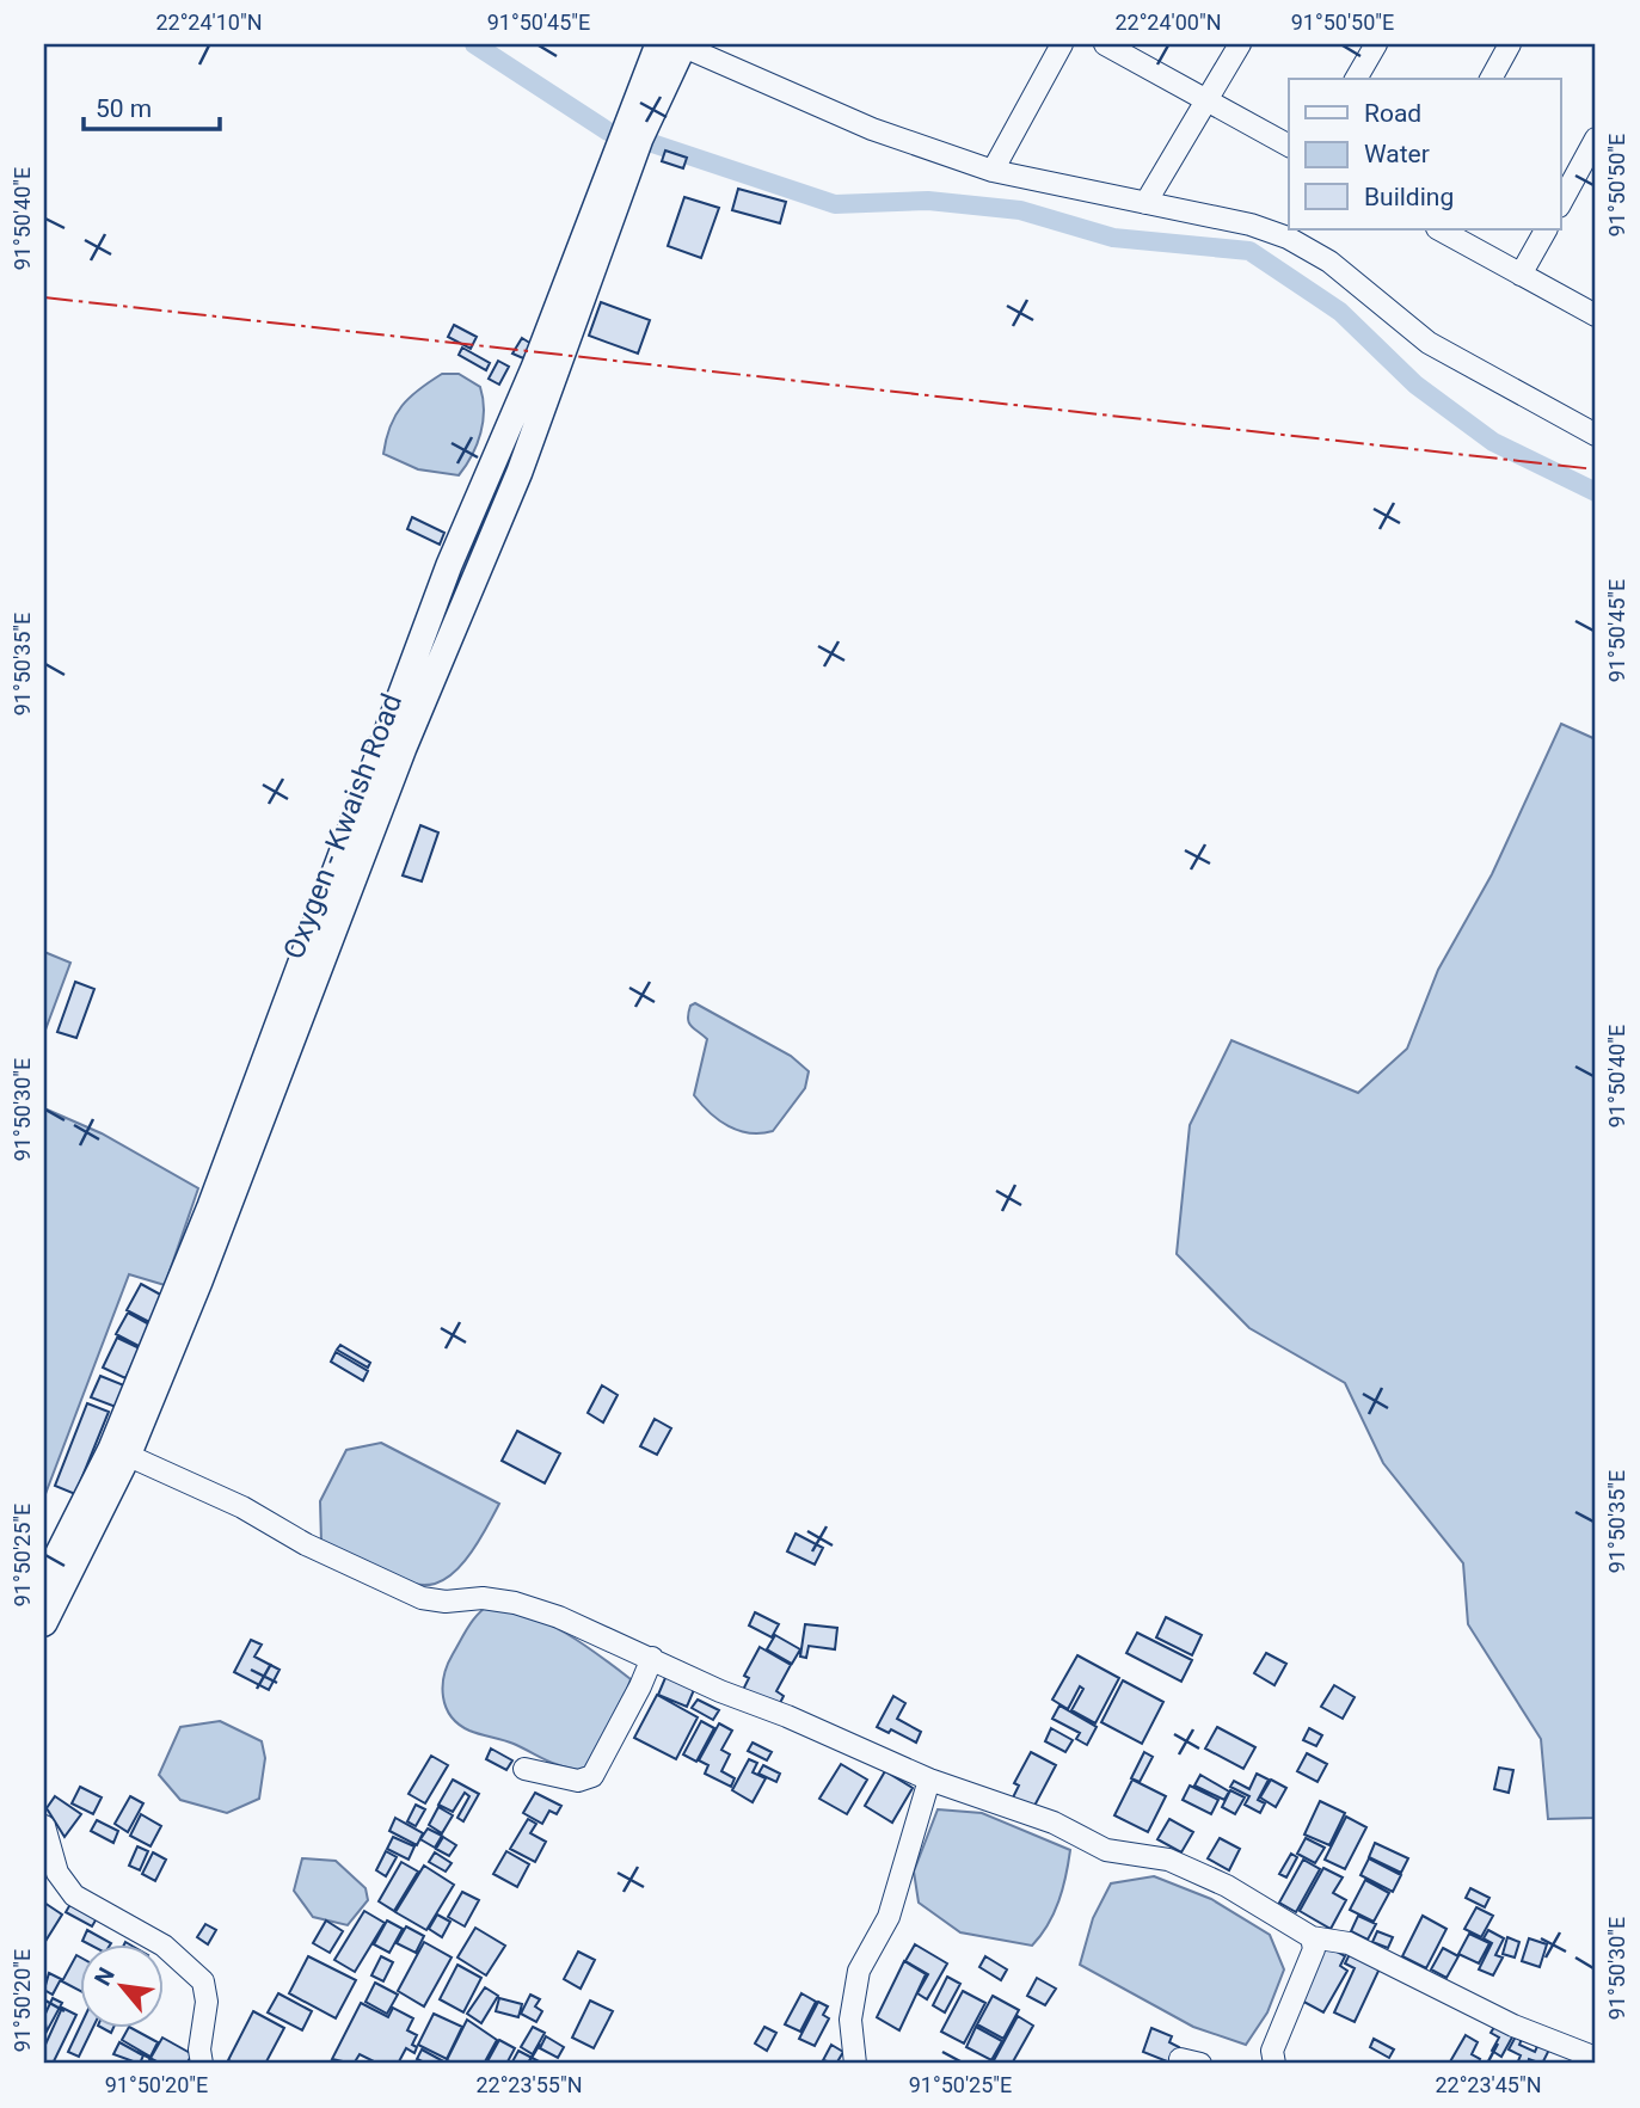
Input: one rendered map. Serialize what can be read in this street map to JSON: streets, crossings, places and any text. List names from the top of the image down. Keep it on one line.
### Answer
{"streets":{"main road":["Oxygen - Kwaish Road"]},"legend":["Road","Water","Building"],"scale_bar":"50 m","north":"top left","coordinates":["22°24'10\"N","91°50'45\"E","22°24'00\"N","91°50'50\"E","91°50'40\"E","91°50'35\"E","91°50'30\"E","91°50'25\"E","91°50'20\"E","22°23'55\"N","22°23'45\"N"]}
